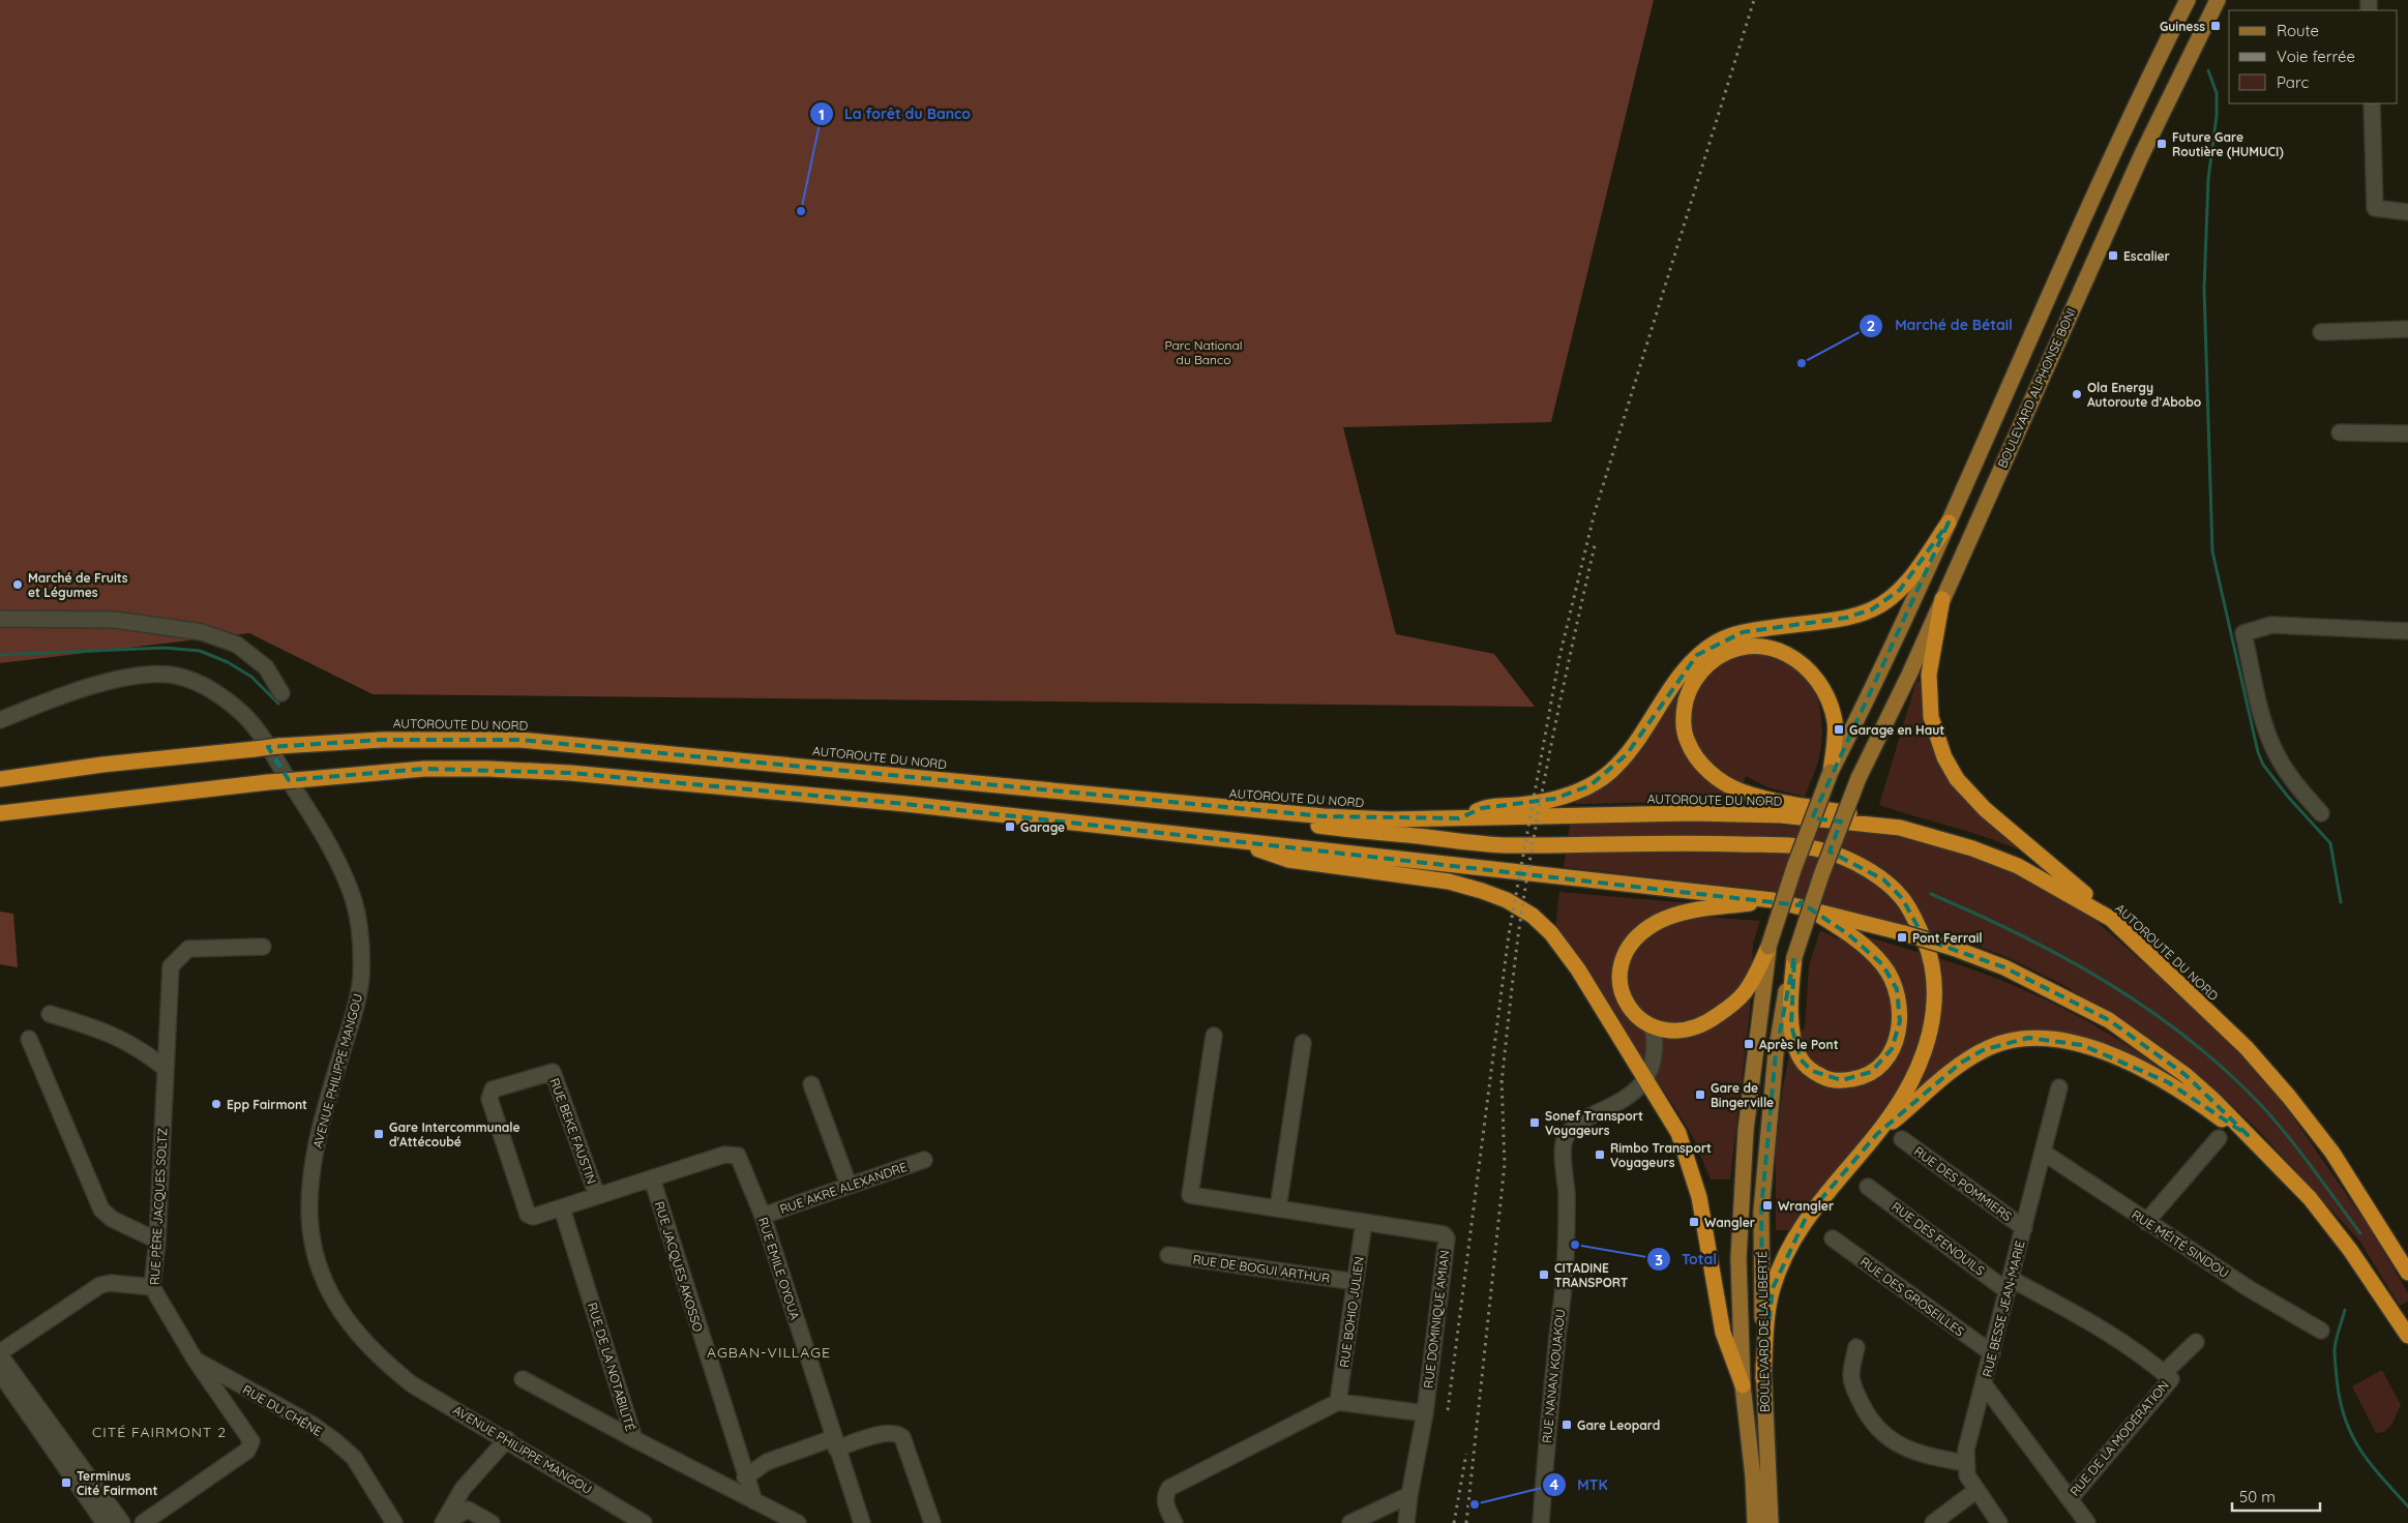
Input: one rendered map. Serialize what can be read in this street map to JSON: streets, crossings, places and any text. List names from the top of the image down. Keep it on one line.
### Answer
{"streets":{"highway":["AUTOROUTE DU NORD"],"main road":["BOULEVARD ALPHONSE BONI","BOULEVARD DE LA LIBERTÉ"],"street":["AVENUE PHILIPPE MANGOU","RUE BEKE FAUSTIN","RUE DES POMMIERS","RUE AKRE ALEXANDRE","RUE PÈRE JACQUES SOLTZ","RUE DES FENOUILS","RUE MÉITÉ SINDOU","RUE JACQUES AKOSSO","RUE EMILE OYOUA","RUE DE BOGUI ARTHUR","RUE DES GROSEILLES","RUE BESSE JEAN-MARIE","RUE BOHIO JULIEN","RUE DOMINIQUE AMIAN","RUE DE LA NOTABILITÉ","RUE NANAN KOUAKOU","RUE DU CHÊNE","RUE DE LA MODÉRATION"]},"crossings":[["BOULEVARD ALPHONSE BONI","BOULEVARD DE LA LIBERTÉ"],["RUE BEKE FAUSTIN","RUE EMILE OYOUA"],["RUE BEKE FAUSTIN","RUE DE LA NOTABILITÉ"],["RUE DES POMMIERS","RUE BESSE JEAN-MARIE"],["RUE AKRE ALEXANDRE","RUE EMILE OYOUA"],["RUE PÈRE JACQUES SOLTZ","RUE DU CHÊNE"],["RUE DES FENOUILS","RUE BESSE JEAN-MARIE"],["RUE DES FENOUILS","RUE DE LA MODÉRATION"],["RUE MÉITÉ SINDOU","RUE BESSE JEAN-MARIE"],["RUE JACQUES AKOSSO","RUE EMILE OYOUA"],["RUE JACQUES AKOSSO","RUE DE LA NOTABILITÉ"],["RUE DE BOGUI ARTHUR","RUE BOHIO JULIEN"],["RUE DES GROSEILLES","RUE BESSE JEAN-MARIE"],["RUE BESSE JEAN-MARIE","RUE DE LA MODÉRATION"],["RUE BOHIO JULIEN","RUE DOMINIQUE AMIAN"]],"districts":["AGBAN-VILLAGE","CITÉ FAIRMONT 2"],"parks":["Parc National du Banco"],"places":{"transit":["Guiness","Future Gare Routière (HUMUCI)","Escalier","Garage en Haut","Garage","Pont Ferrail","Après le Pont","Gare de Bingerville","Sonef Transport Voyageurs","Gare Intercommunale d'Attécoubé","Rimbo Transport Voyageurs","Wrangler","Wangler","CITADINE TRANSPORT","Gare Leopard","Terminus Cité Fairmont"],"other":["La forêt du Banco","Marché de Bétail","Ola Energy Autoroute d’Abobo","Marché de Fruits et Légumes","Epp Fairmont","Total","MTK"]},"legend":["Route","Voie ferrée","Parc"],"scale_bar":"50 m"}
